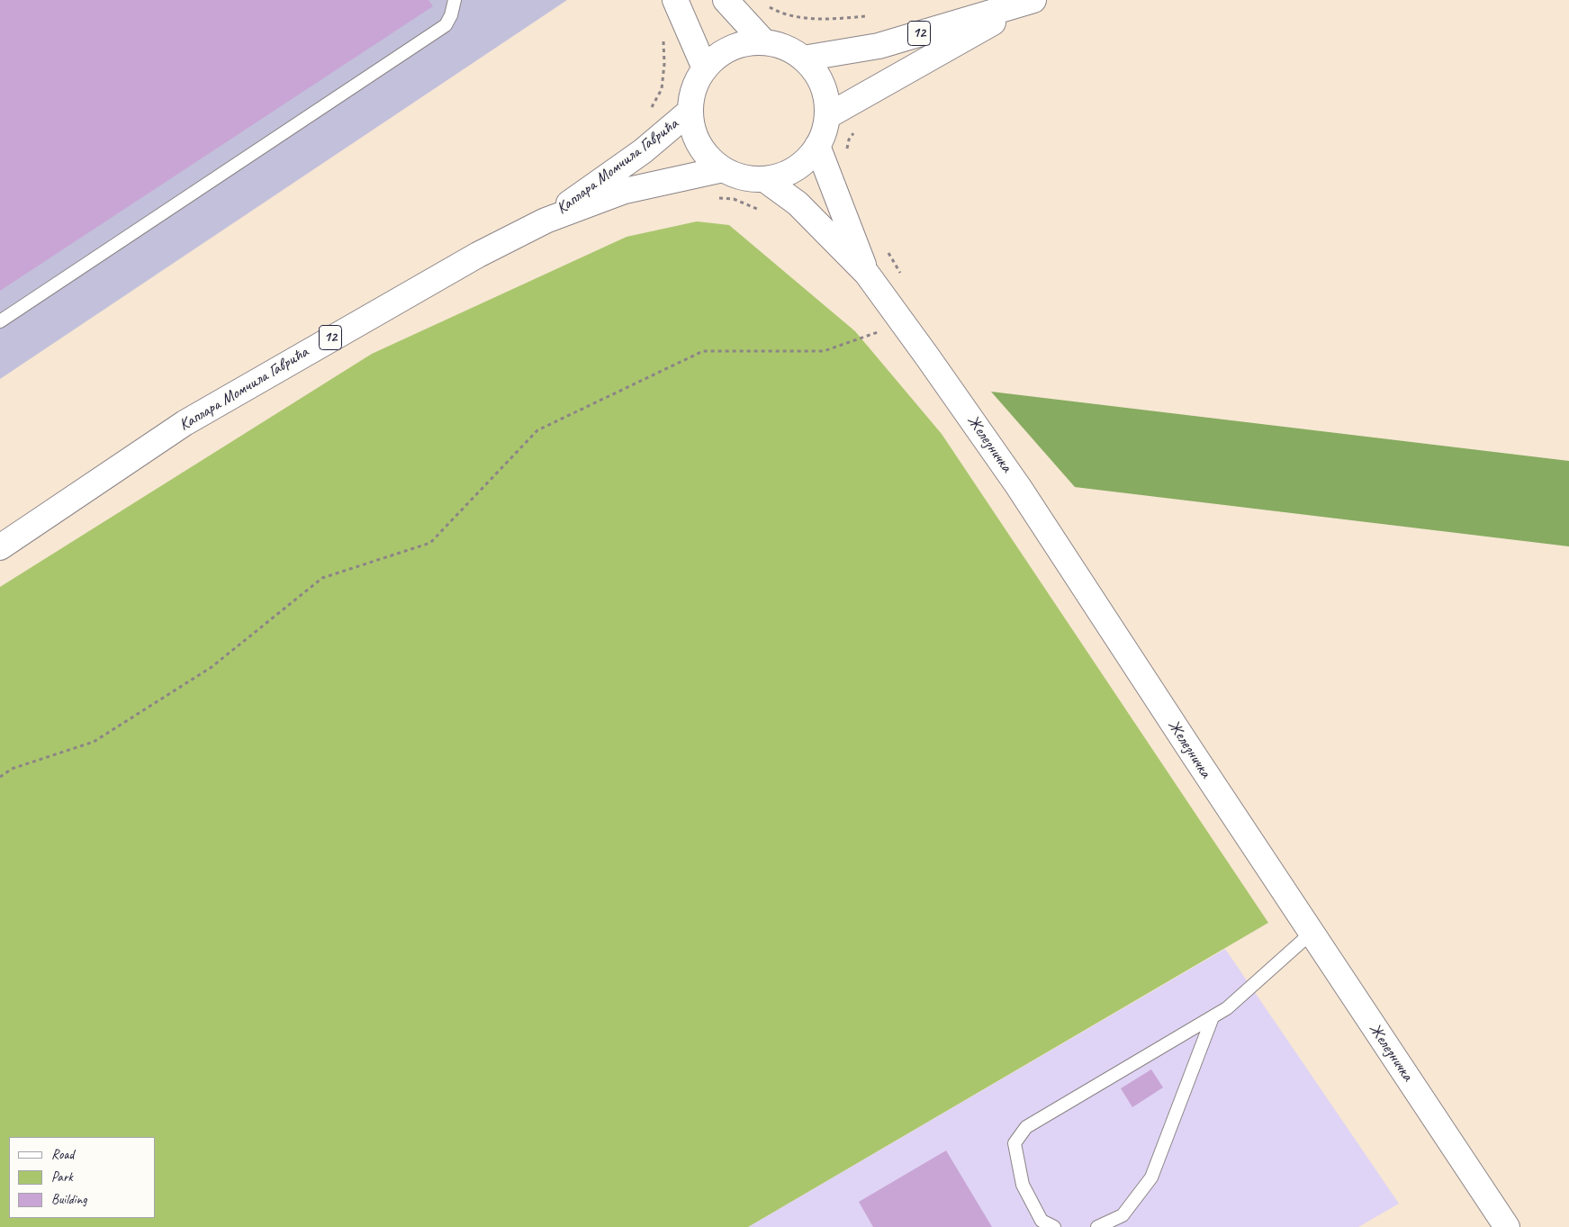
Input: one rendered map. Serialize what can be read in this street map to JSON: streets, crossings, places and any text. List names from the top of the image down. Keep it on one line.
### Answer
{"streets":{"main road":["12","Каплара Момчила Гаврића","Железничка"]},"crossings":[["12","Каплара Момчила Гаврића"],["12","Железничка"],["Каплара Момчила Гаврића","Железничка"]],"legend":["Road","Park","Building"]}
